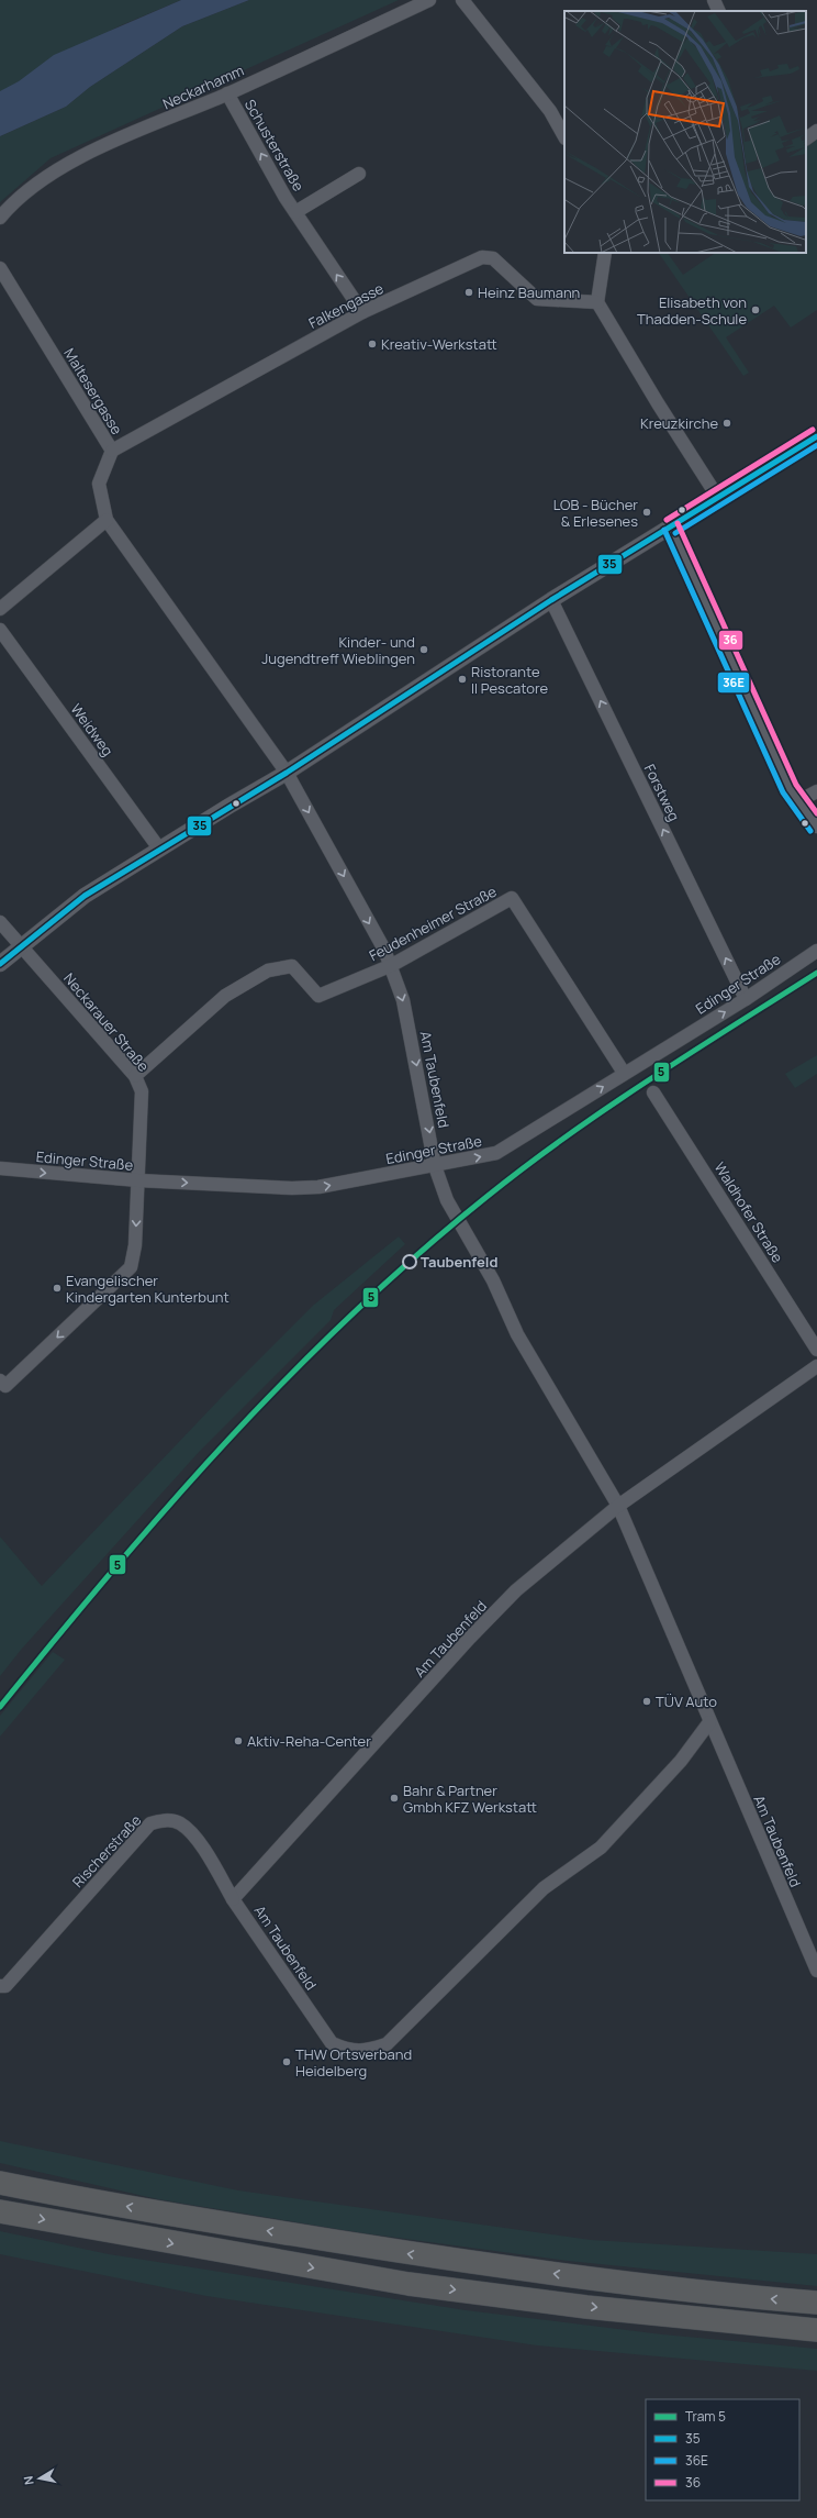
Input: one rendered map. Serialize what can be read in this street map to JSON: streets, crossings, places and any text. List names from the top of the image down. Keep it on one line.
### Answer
{"streets":{"street":["Neckarhamm","Schusterstraße","Falkengasse","Maltesergasse","Weidweg","Forstweg","Feudenheimer Straße","Edinger Straße","Neckarauer Straße","Am Taubenfeld","Waldhofer Straße","Rischerstraße"]},"crossings":[["Neckarhamm","Schusterstraße"],["Schusterstraße","Falkengasse"],["Falkengasse","Maltesergasse"],["Maltesergasse","Am Taubenfeld"],["Forstweg","Edinger Straße"],["Feudenheimer Straße","Edinger Straße"],["Feudenheimer Straße","Neckarauer Straße"],["Feudenheimer Straße","Am Taubenfeld"],["Edinger Straße","Neckarauer Straße"],["Edinger Straße","Am Taubenfeld"],["Am Taubenfeld","Rischerstraße"]],"one_way":["Schusterstraße","Forstweg","Edinger Straße","Neckarauer Straße"],"places":["Heinz Baumann","Elisabeth von Thadden-Schule","Kreativ-Werkstatt","Kreuzkirche","LOB - Bücher & Erlesenes","Kinder- und Jugendtreff Wieblingen","Ristorante Il Pescatore","Taubenfeld","Evangelischer Kindergarten Kunterbunt","TÜV Auto","Aktiv-Reha-Center","Bahr & Partner Gmbh KFZ Werkstatt","THW Ortsverband Heidelberg"],"lines":["transit line 36","transit line 35","transit line 36E","tram line 5"],"legend":["Tram 5","35","36E","36"],"north":"left"}
